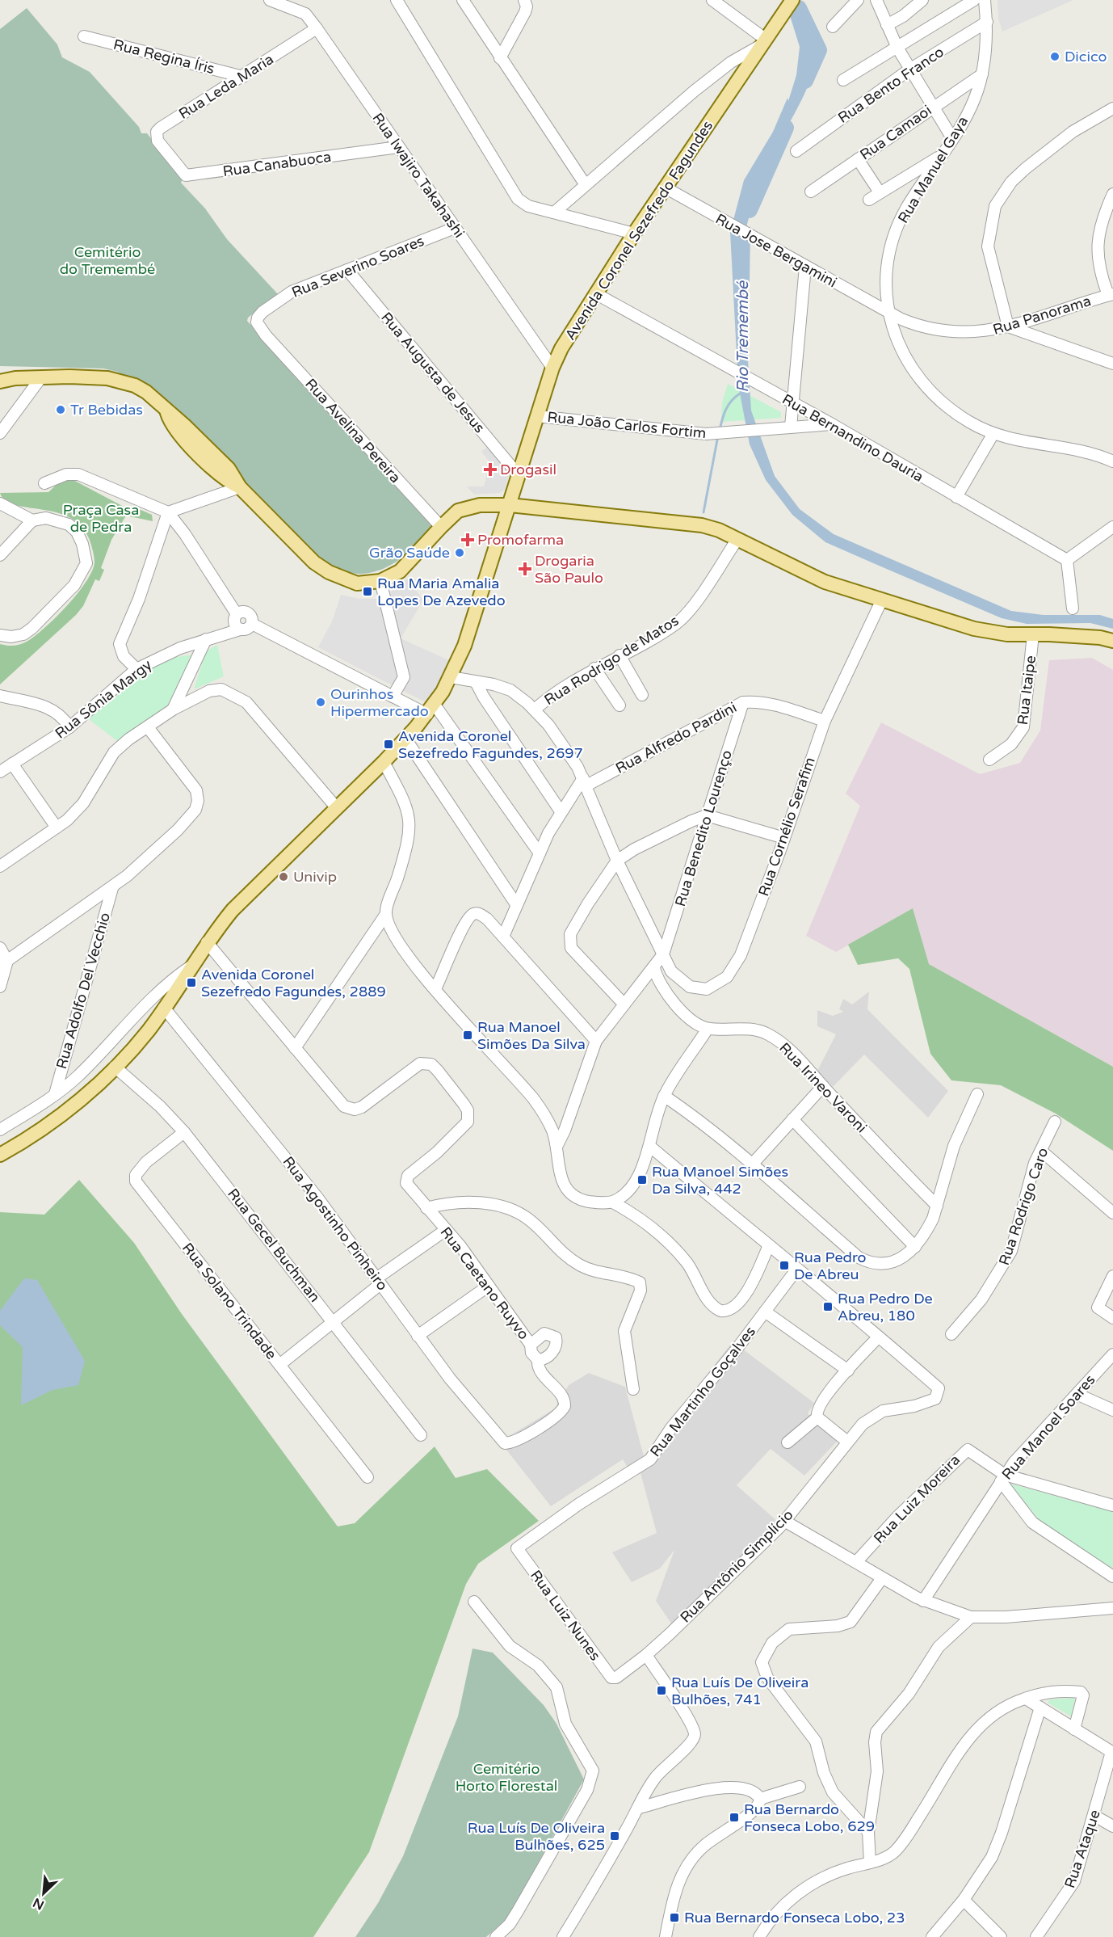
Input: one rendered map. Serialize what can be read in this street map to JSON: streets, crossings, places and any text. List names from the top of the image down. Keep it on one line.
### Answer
{"streets":{"main road":["Avenida Coronel Sezefredo Fagundes"],"street":["Rua Regina Íris","Rua Bento Franco","Rua Leda Maria","Rua Camaoi","Rua Canabuoca","Rua Manuel Gaya","Rua Iwajiro Takahashi","Rua Jose Bergamini","Rua Severino Soares","Rua Panorama","Rua Augusta de Jesus","Rua João Carlos Fortim","Rua Avelina Pereira","Rua Bernandino Dauria","Rua Rodrigo de Matos","Rua Itaipe","Rua Sônia Margy","Rua Alfredo Pardini","Rua Cornélio Serafim","Rua Benedito Lourenço","Rua Adolfo Del Vecchio","Rua Irineo Varoni","Rua Rodrigo Caro","Rua Agostinho Pinheiro","Rua Gecel Buchman","Rua Caetano Ruyvo","Rua Solano Trindade","Rua Martinho Goçalves","Rua Manoel Soares","Rua Luiz Moreira","Rua Antônio Simplício","Rua Luiz Nunes","Rua Ataque"]},"crossings":[["Rua Regina Íris","Rua Leda Maria"],["Rua Bento Franco","Rua Manuel Gaya"],["Rua Leda Maria","Rua Canabuoca"],["Rua Leda Maria","Rua Iwajiro Takahashi"],["Rua Camaoi","Rua Manuel Gaya"],["Rua Canabuoca","Rua Iwajiro Takahashi"],["Rua Manuel Gaya","Rua Jose Bergamini"],["Rua Manuel Gaya","Rua Panorama"],["Rua Iwajiro Takahashi","Avenida Coronel Sezefredo Fagundes"],["Rua Iwajiro Takahashi","Rua Severino Soares"],["Avenida Coronel Sezefredo Fagundes","Rua Jose Bergamini"],["Avenida Coronel Sezefredo Fagundes","Rua Augusta de Jesus"],["Avenida Coronel Sezefredo Fagundes","Rua João Carlos Fortim"],["Avenida Coronel Sezefredo Fagundes","Rua Bernandino Dauria"],["Avenida Coronel Sezefredo Fagundes","Rua Cornélio Serafim"],["Avenida Coronel Sezefredo Fagundes","Rua Agostinho Pinheiro"],["Avenida Coronel Sezefredo Fagundes","Rua Gecel Buchman"],["Rua Jose Bergamini","Rua Panorama"],["Rua Severino Soares","Rua Augusta de Jesus"],["Rua Severino Soares","Rua Avelina Pereira"],["Rua João Carlos Fortim","Rua Bernandino Dauria"],["Rua Rodrigo de Matos","Rua Cornélio Serafim"],["Rua Alfredo Pardini","Rua Cornélio Serafim"],["Rua Alfredo Pardini","Rua Benedito Lourenço"],["Rua Cornélio Serafim","Rua Benedito Lourenço"],["Rua Agostinho Pinheiro","Rua Caetano Ruyvo"],["Rua Gecel Buchman","Rua Solano Trindade"],["Rua Martinho Goçalves","Rua Luiz Nunes"],["Rua Manoel Soares","Rua Luiz Moreira"],["Rua Antônio Simplício","Rua Luiz Nunes"]],"water":["Rio Tremembé"],"parks":["Cemitério do Tremembé","Praça Casa de Pedra","Cemitério Horto Florestal"],"places":{"other":["Dicico","Tr Bebidas","Grão Saúde","Ourinhos Hipermercado","Univip"],"health":["Drogasil","Promofarma","Drogaria São Paulo"],"transit":["Rua Maria Amalia Lopes De Azevedo","Avenida Coronel Sezefredo Fagundes, 2697","Avenida Coronel Sezefredo Fagundes, 2889","Rua Manoel Simões Da Silva","Rua Manoel Simões Da Silva, 442","Rua Pedro De Abreu","Rua Pedro De Abreu, 180","Rua Luís De Oliveira Bulhões, 741","Rua Bernardo Fonseca Lobo, 629","Rua Luís De Oliveira Bulhões, 625","Rua Bernardo Fonseca Lobo, 23"]},"north":"bottom left"}
